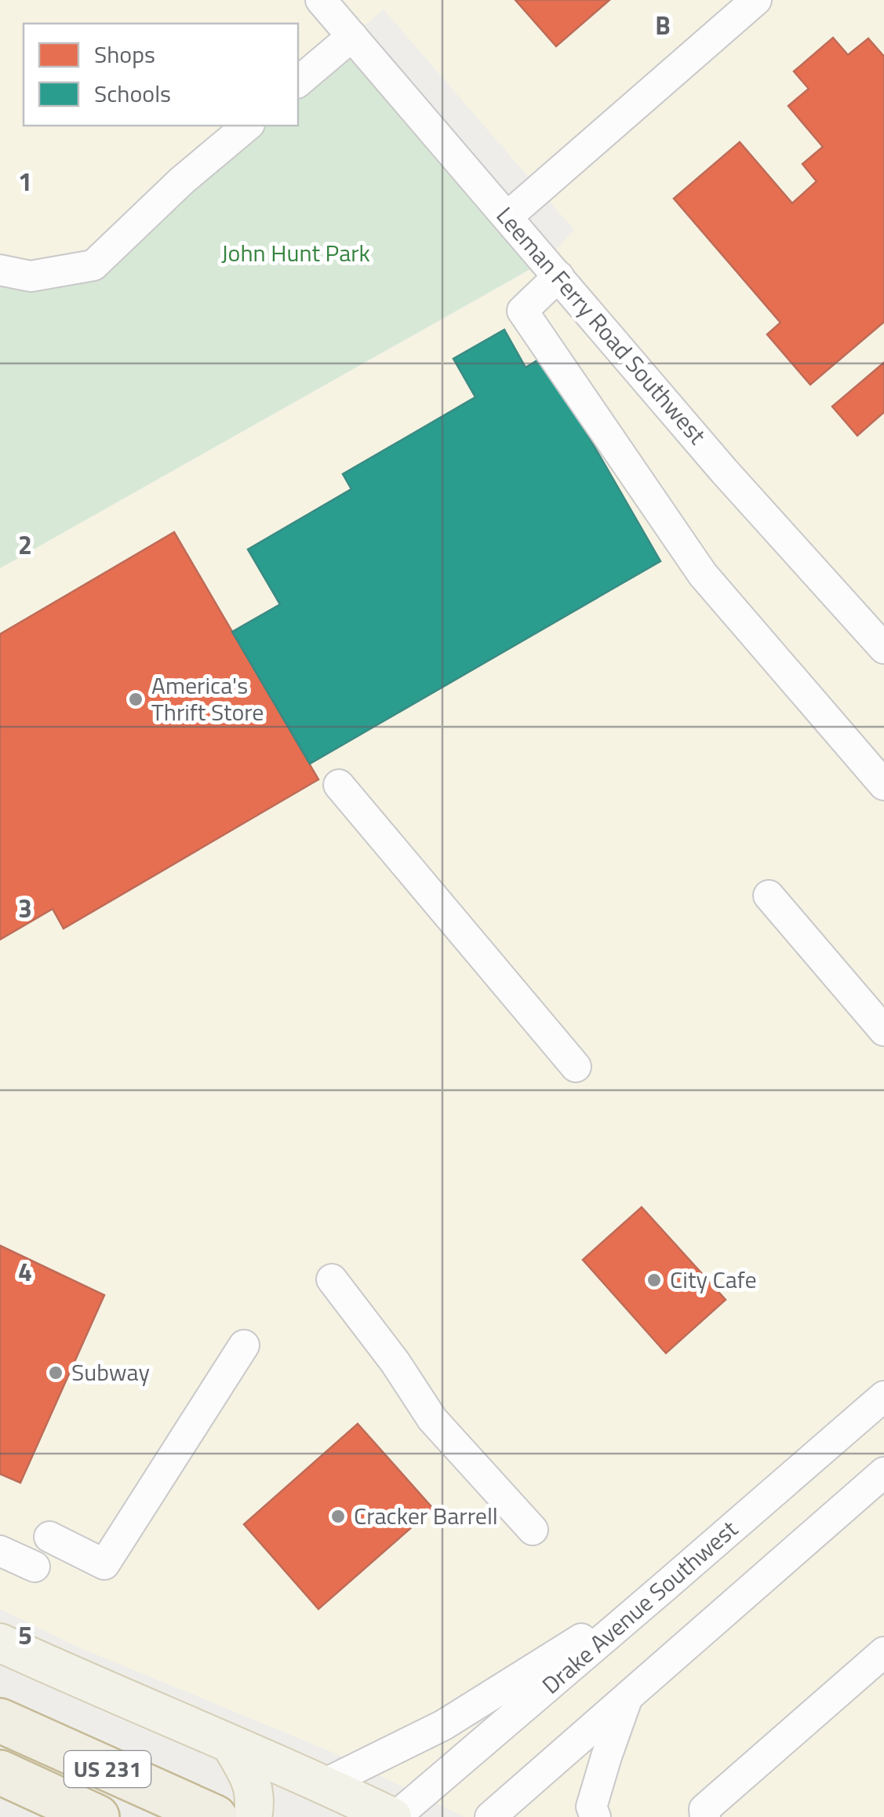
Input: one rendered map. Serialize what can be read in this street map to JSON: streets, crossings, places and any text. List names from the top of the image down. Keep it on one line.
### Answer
{"streets":{"highway":["US 231"],"street":["Leeman Ferry Road Southwest","Drake Avenue Southwest"]},"parks":["John Hunt Park"],"places":["America's Thrift Store","City Cafe","Subway","Cracker Barrell"],"legend":["Shops","Schools"],"grid":{"columns":["B"],"rows":["1","2","3","4","5"]}}
